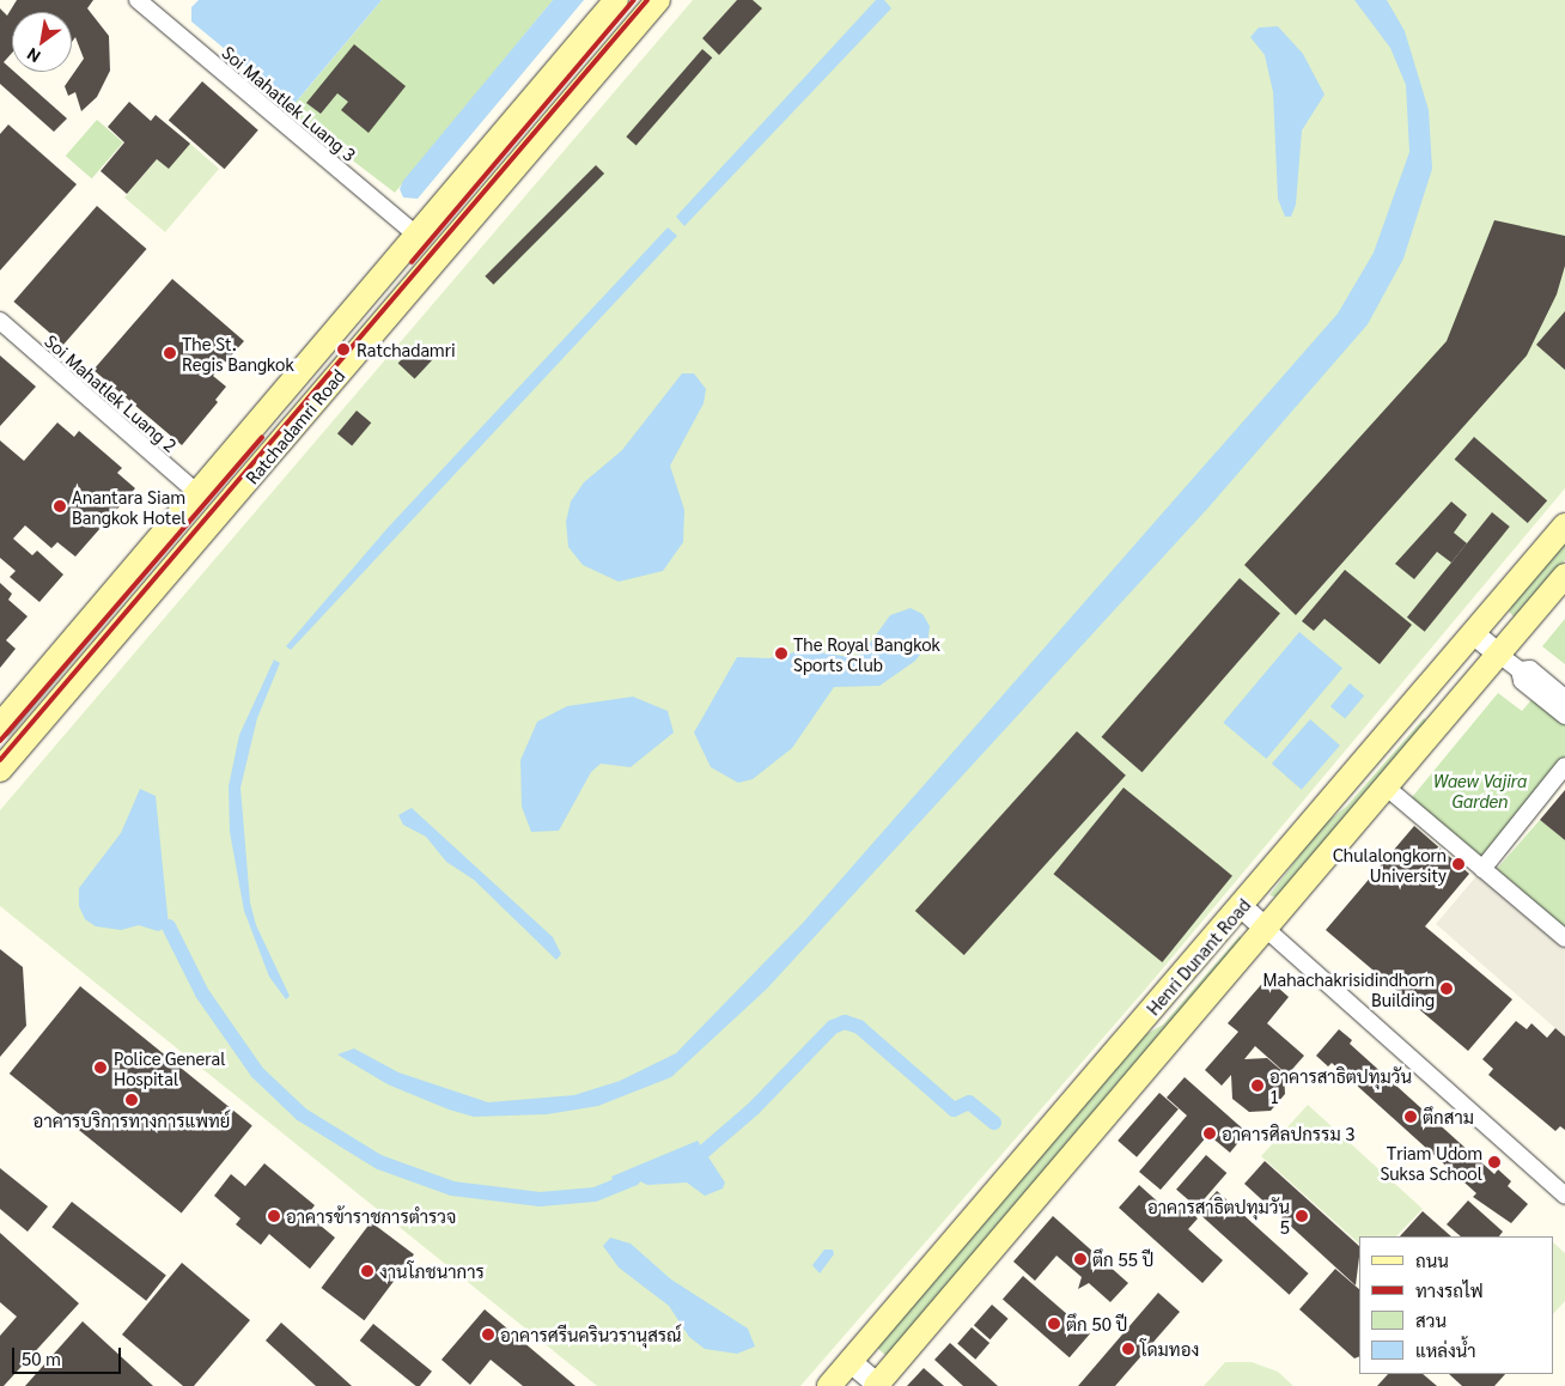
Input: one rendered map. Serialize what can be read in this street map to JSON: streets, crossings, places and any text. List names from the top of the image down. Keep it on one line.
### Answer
{"streets":{"main road":["Ratchadamri Road","Henri Dunant Road"],"street":["Soi Mahatlek Luang 3","Soi Mahatlek Luang 2"]},"crossings":[["Soi Mahatlek Luang 3","Ratchadamri Road"],["Soi Mahatlek Luang 2","Ratchadamri Road"]],"parks":["Waew Vajira Garden"],"places":["Ratchadamri","The St. Regis Bangkok","Anantara Siam Bangkok Hotel","The Royal Bangkok Sports Club","Chulalongkorn University","Mahachakrisidindhorn Building","Police General Hospital","อาคารสาธิตปทุมวัน 1","อาคารบริการทางการแพทย์","ตึกสาม","อาคารศิลปกรรม 3","Triam Udom Suksa School","อาคารข้าราชการตำรวจ","อาคารสาธิตปทุมวัน 5","ตึก 55 ปี","งานโภชนาการ","ตึก 50 ปี","อาคารศรีนครินวรานุสรณ์","โดมทอง"],"legend":["ถนน","ทางรถไฟ","สวน","แหล่งน้ำ"],"scale_bar":"50 m","north":"bottom left"}
